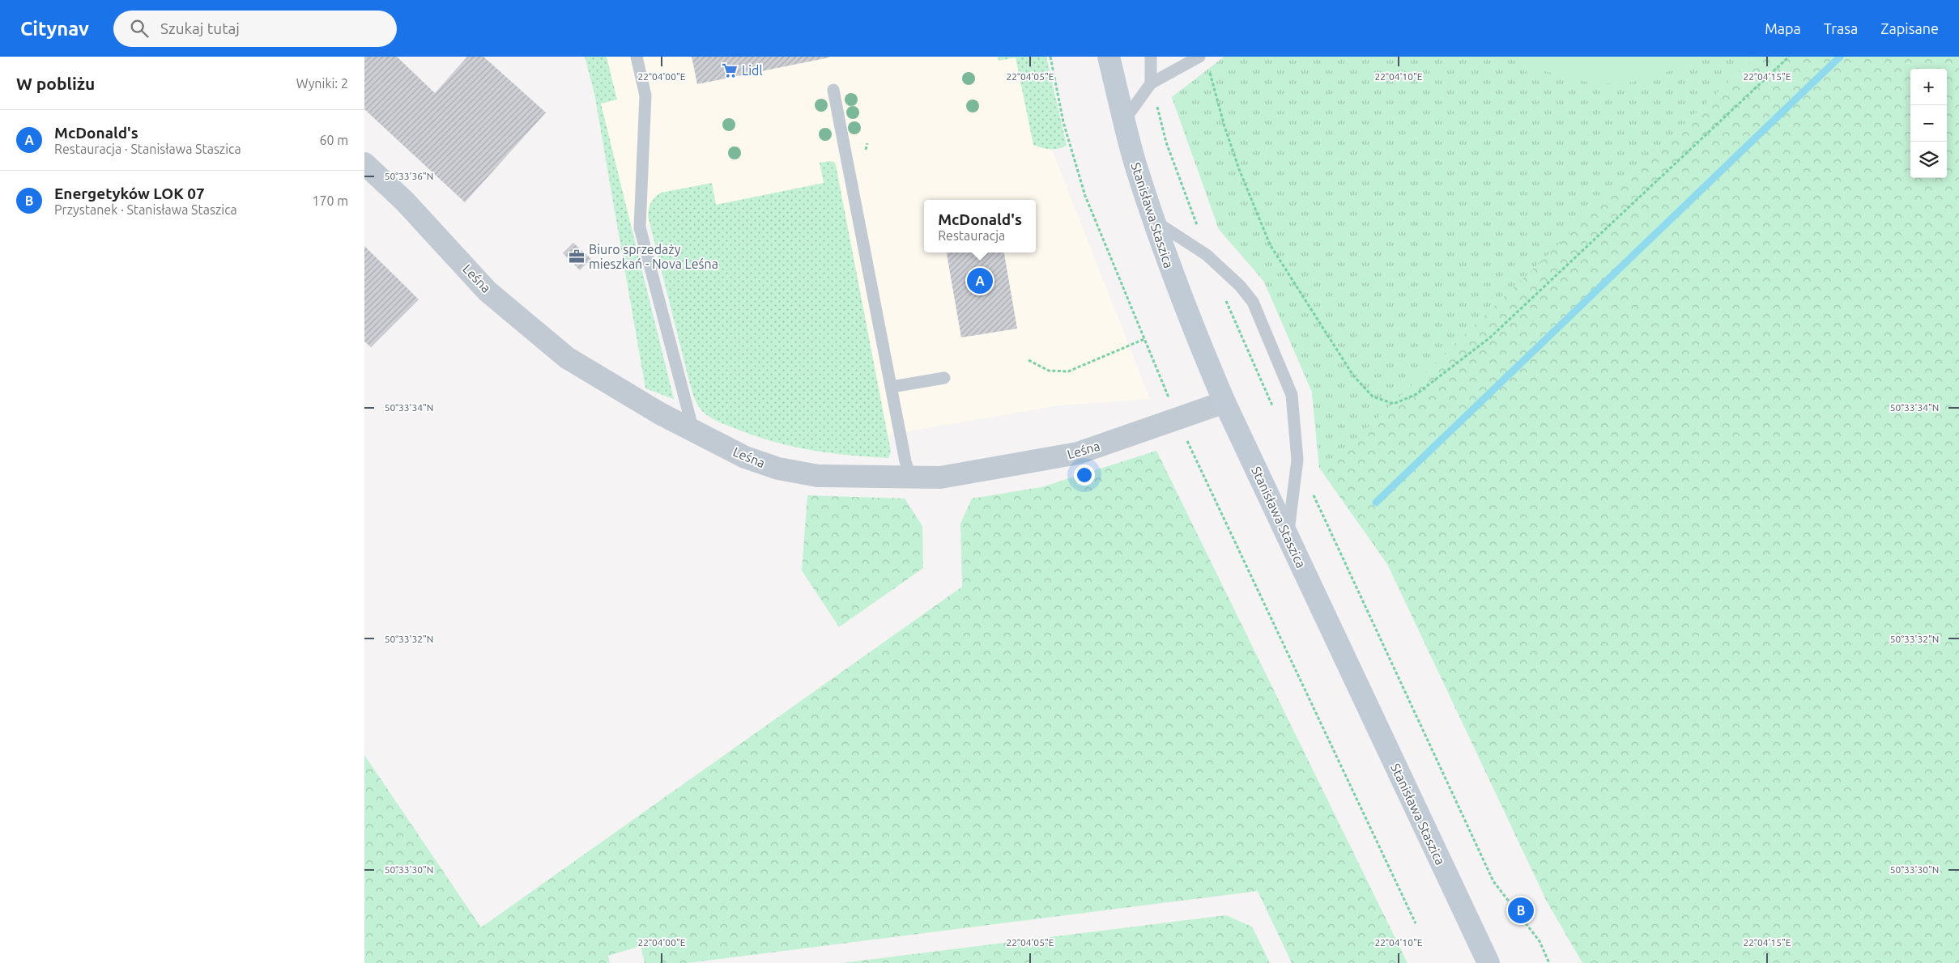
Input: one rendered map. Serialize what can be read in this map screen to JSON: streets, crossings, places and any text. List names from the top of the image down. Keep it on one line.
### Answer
{"streets":{"main road":["Stanisława Staszica"],"street":["Leśna"]},"crossings":[["Stanisława Staszica","Leśna"]],"places":{"supermarket":["Lidl"],"office":["Biuro sprzedaży mieszkań - Nova Leśna"]},"page":{"header":"Citynav","search":"Szukaj tutaj","nav":["Mapa","Trasa","Zapisane"],"heading":["W pobliżu","Wyniki: 2"],"map_buttons":["+","−"],"list":[{"mark":"A","name":"McDonald's","note":"Restauracja · Stanisława Staszica","value":"60 m"},{"mark":"B","name":"Energetyków LOK 07","note":"Przystanek · Stanisława Staszica","value":"170 m"}],"popup":["McDonald's","Restauracja"],"pins":["A","B"]},"coordinates":["22°04'00\"E","22°04'05\"E","22°04'10\"E","22°04'15\"E","50°33'36\"N","50°33'34\"N","50°33'32\"N","50°33'30\"N"]}
